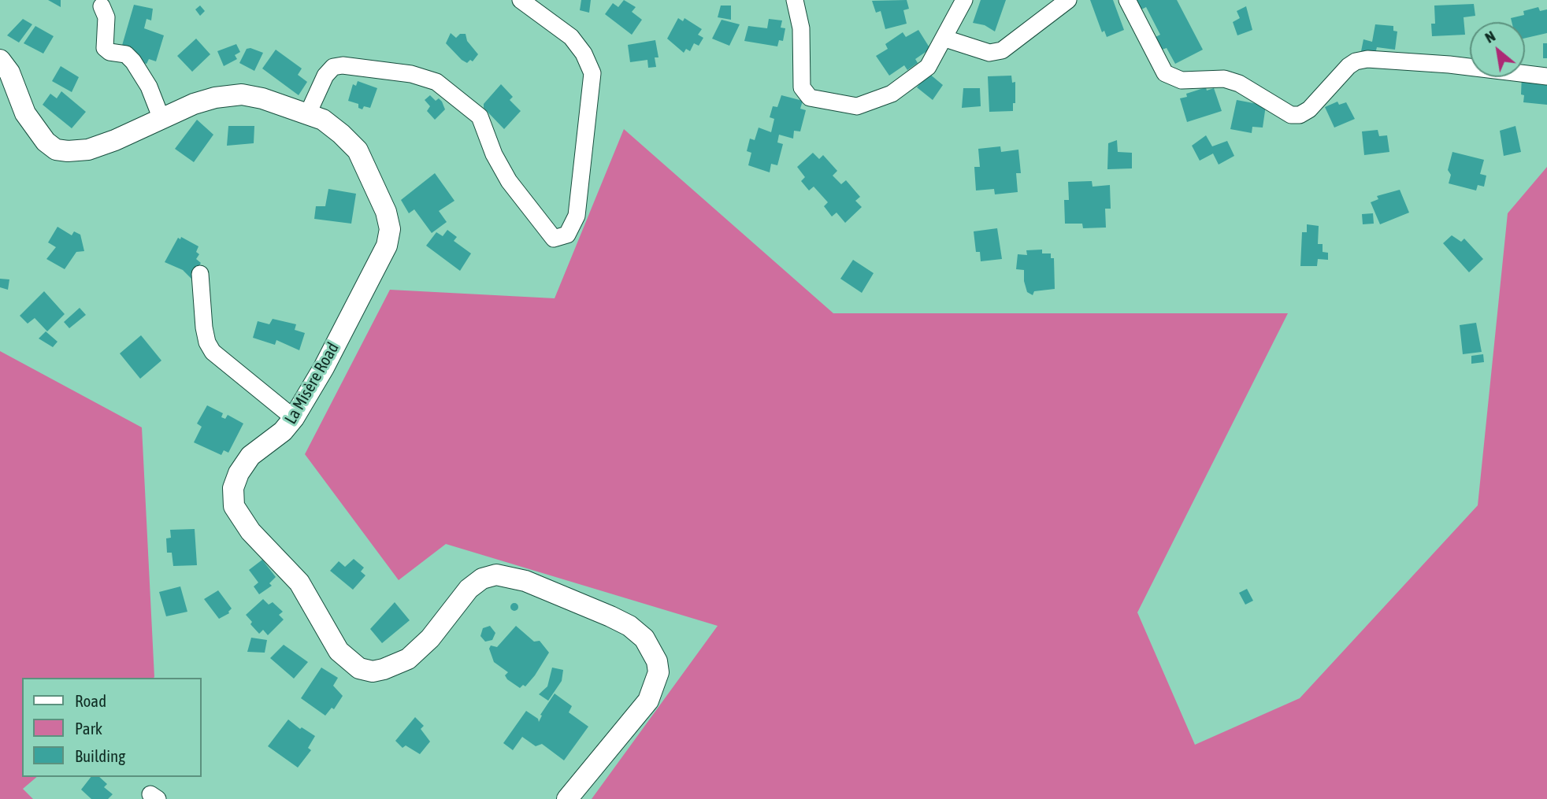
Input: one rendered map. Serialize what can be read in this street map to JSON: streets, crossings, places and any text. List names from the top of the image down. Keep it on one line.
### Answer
{"streets":{"main road":["La Misère Road"]},"legend":["Road","Park","Building"],"north":"top left"}
